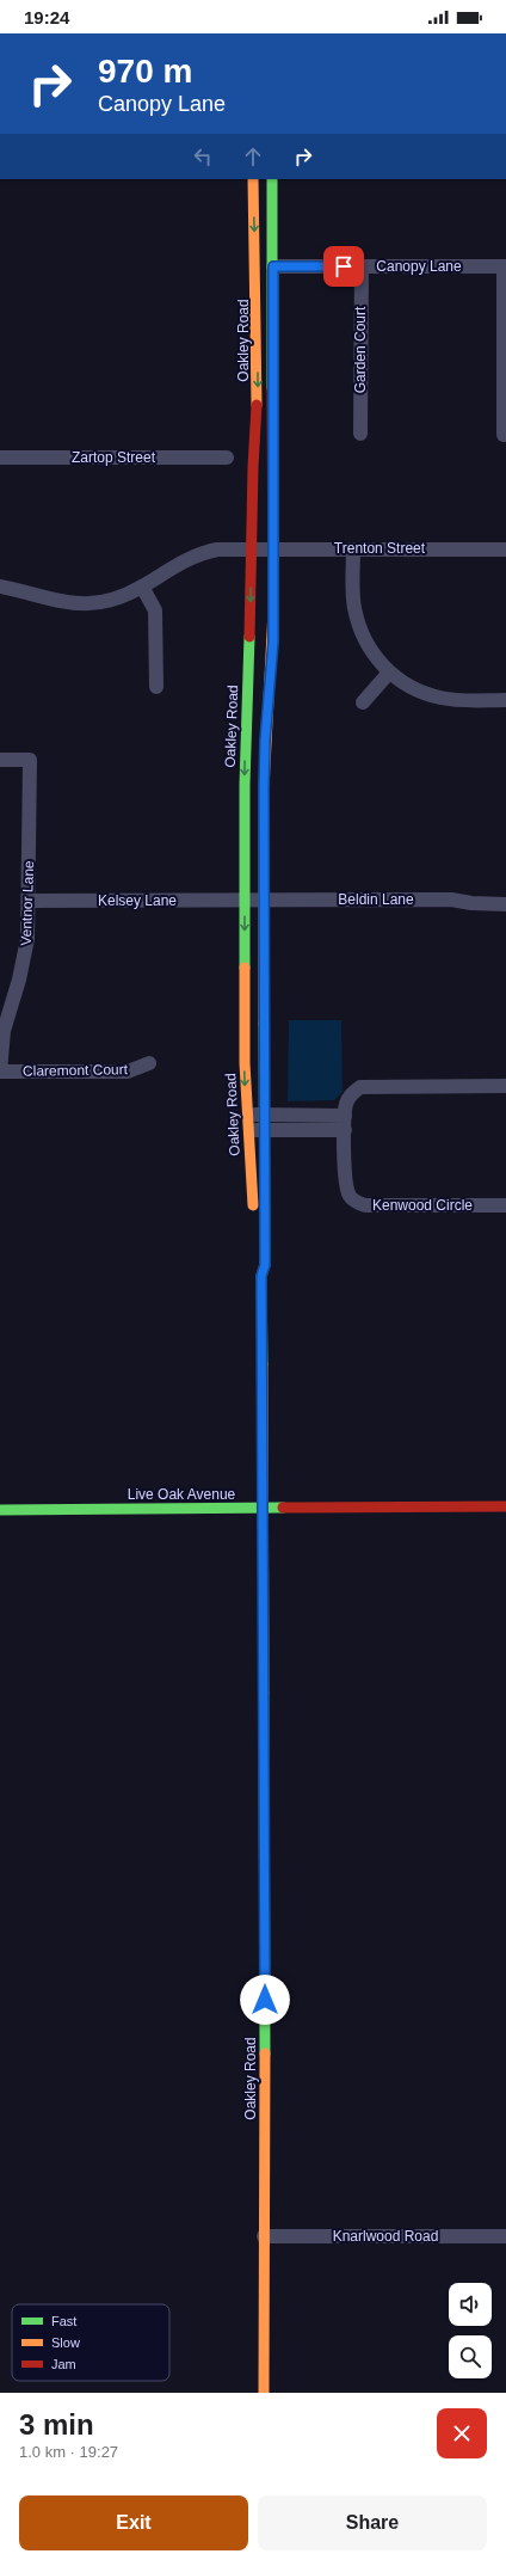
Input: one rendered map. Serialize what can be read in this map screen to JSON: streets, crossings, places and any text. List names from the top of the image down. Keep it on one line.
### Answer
{"streets":{"street":["Canopy Lane","Oakley Road","Garden Court","Zartop Street","Trenton Street","Beldin Lane","Kelsey Lane","Ventnor Lane","Claremont Court","Kenwood Circle","Live Oak Avenue","Knarlwood Road"]},"crossings":[["Canopy Lane","Oakley Road"],["Canopy Lane","Garden Court"],["Oakley Road","Trenton Street"],["Oakley Road","Beldin Lane"],["Oakley Road","Kelsey Lane"],["Oakley Road","Live Oak Avenue"],["Oakley Road","Knarlwood Road"],["Beldin Lane","Kelsey Lane"],["Kelsey Lane","Ventnor Lane"],["Ventnor Lane","Claremont Court"]],"legend":["Fast","Slow","Jam"],"page":{"status":"19:24","turn":["970 m","Canopy Lane"],"heading":["3 min","1.0 km · 19:27"],"buttons":["Exit","Share"]}}
